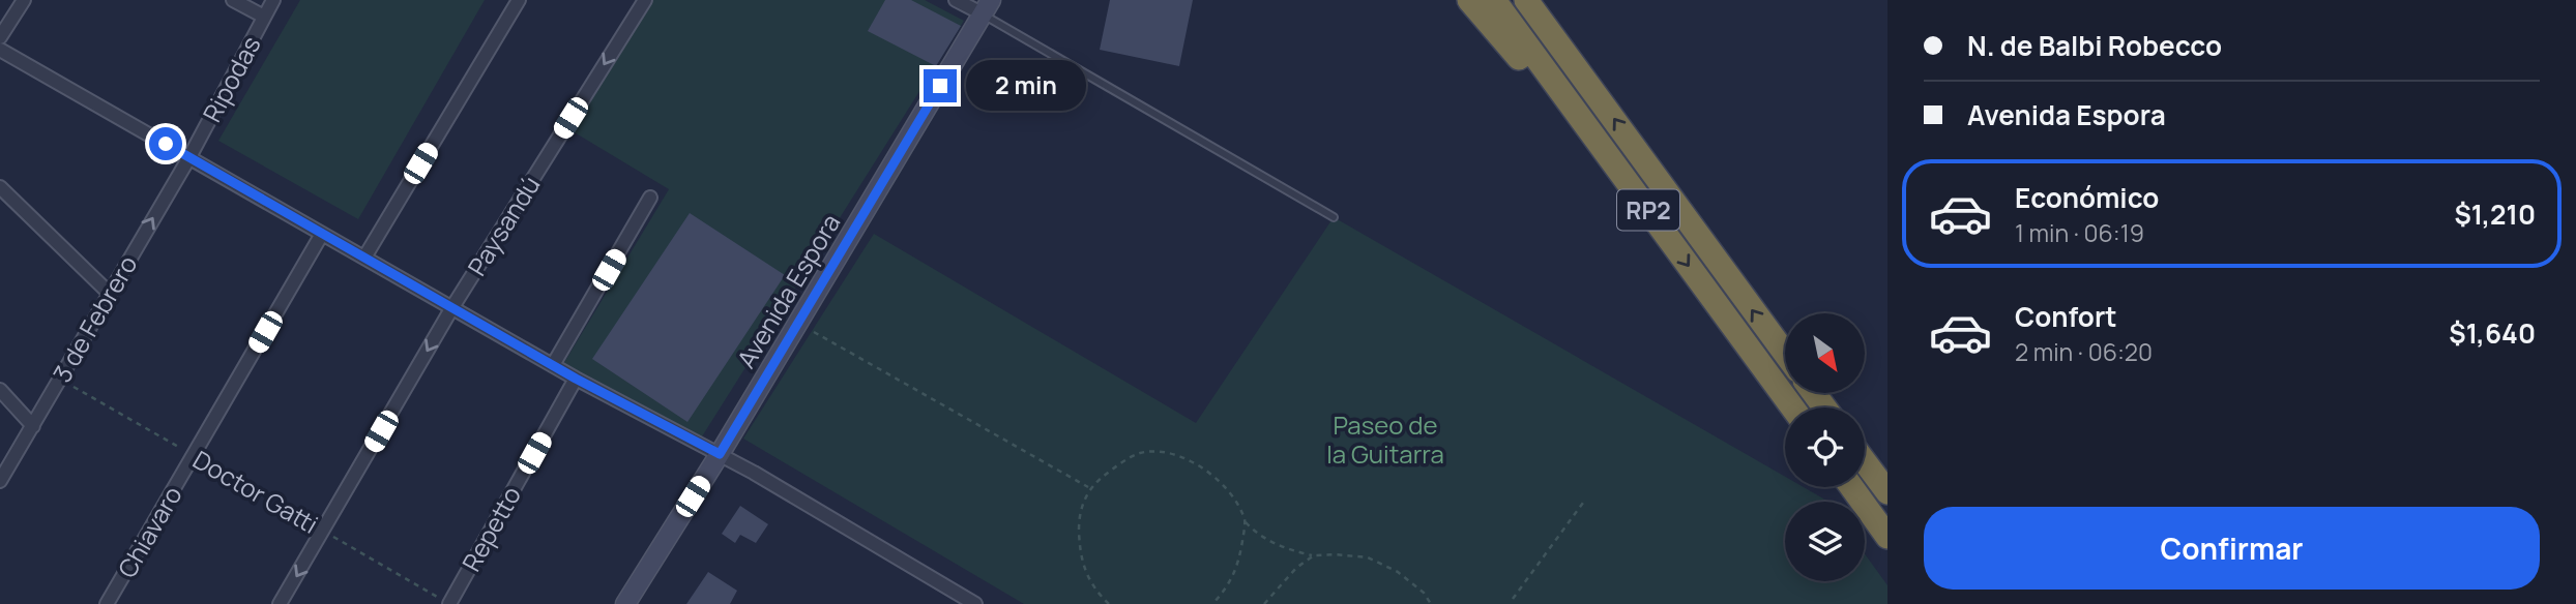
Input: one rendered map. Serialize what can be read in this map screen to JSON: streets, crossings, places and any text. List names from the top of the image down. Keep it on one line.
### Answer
{"streets":{"highway":["RP2"],"main road":["Avenida Espora"],"street":["Ripodas","Paysandú","3 de Febrero","Repetto","Chiavaro"],"path":["Doctor Gatti"]},"crossings":[["Ripodas","3 de Febrero"],["Paysandú","Doctor Gatti"],["3 de Febrero","Doctor Gatti"],["Doctor Gatti","Repetto"],["Doctor Gatti","Chiavaro"]],"one_way":["3 de Febrero"],"parks":["Paseo de la Guitarra"],"north":"bottom right","page":{"banner":["N. de Balbi Robecco","Avenida Espora"],"bubble":"2 min","list":[{"name":"Económico","note":"1 min · 06:19","value":"$1,210"},{"name":"Confort","note":"2 min · 06:20","value":"$1,640"}],"buttons":"Confirmar"}}
